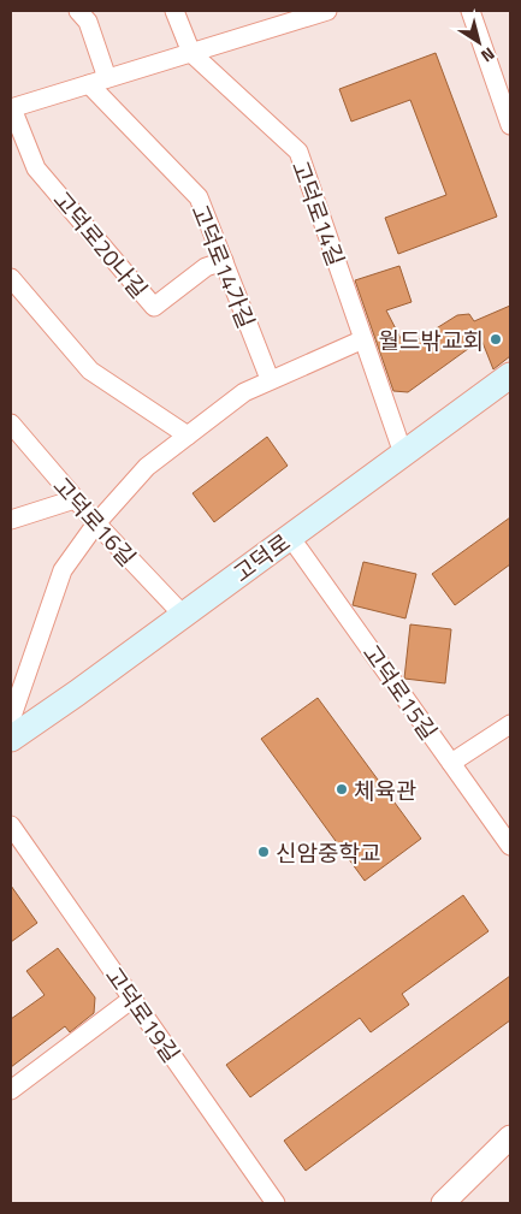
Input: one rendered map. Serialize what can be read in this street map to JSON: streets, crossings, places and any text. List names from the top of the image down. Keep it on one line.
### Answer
{"streets":{"main road":["고덕로"],"street":["고덕로14길","고덕로20나길","고덕로14가길","고덕로16길","고덕로15길","고덕로19길"]},"crossings":[["고덕로14길","고덕로20나길"],["고덕로14길","고덕로"],["고덕로20나길","고덕로14가길"],["고덕로16길","고덕로"],["고덕로","고덕로15길"]],"places":["월드밖교회","체육관","신암중학교"],"north":"bottom right"}
